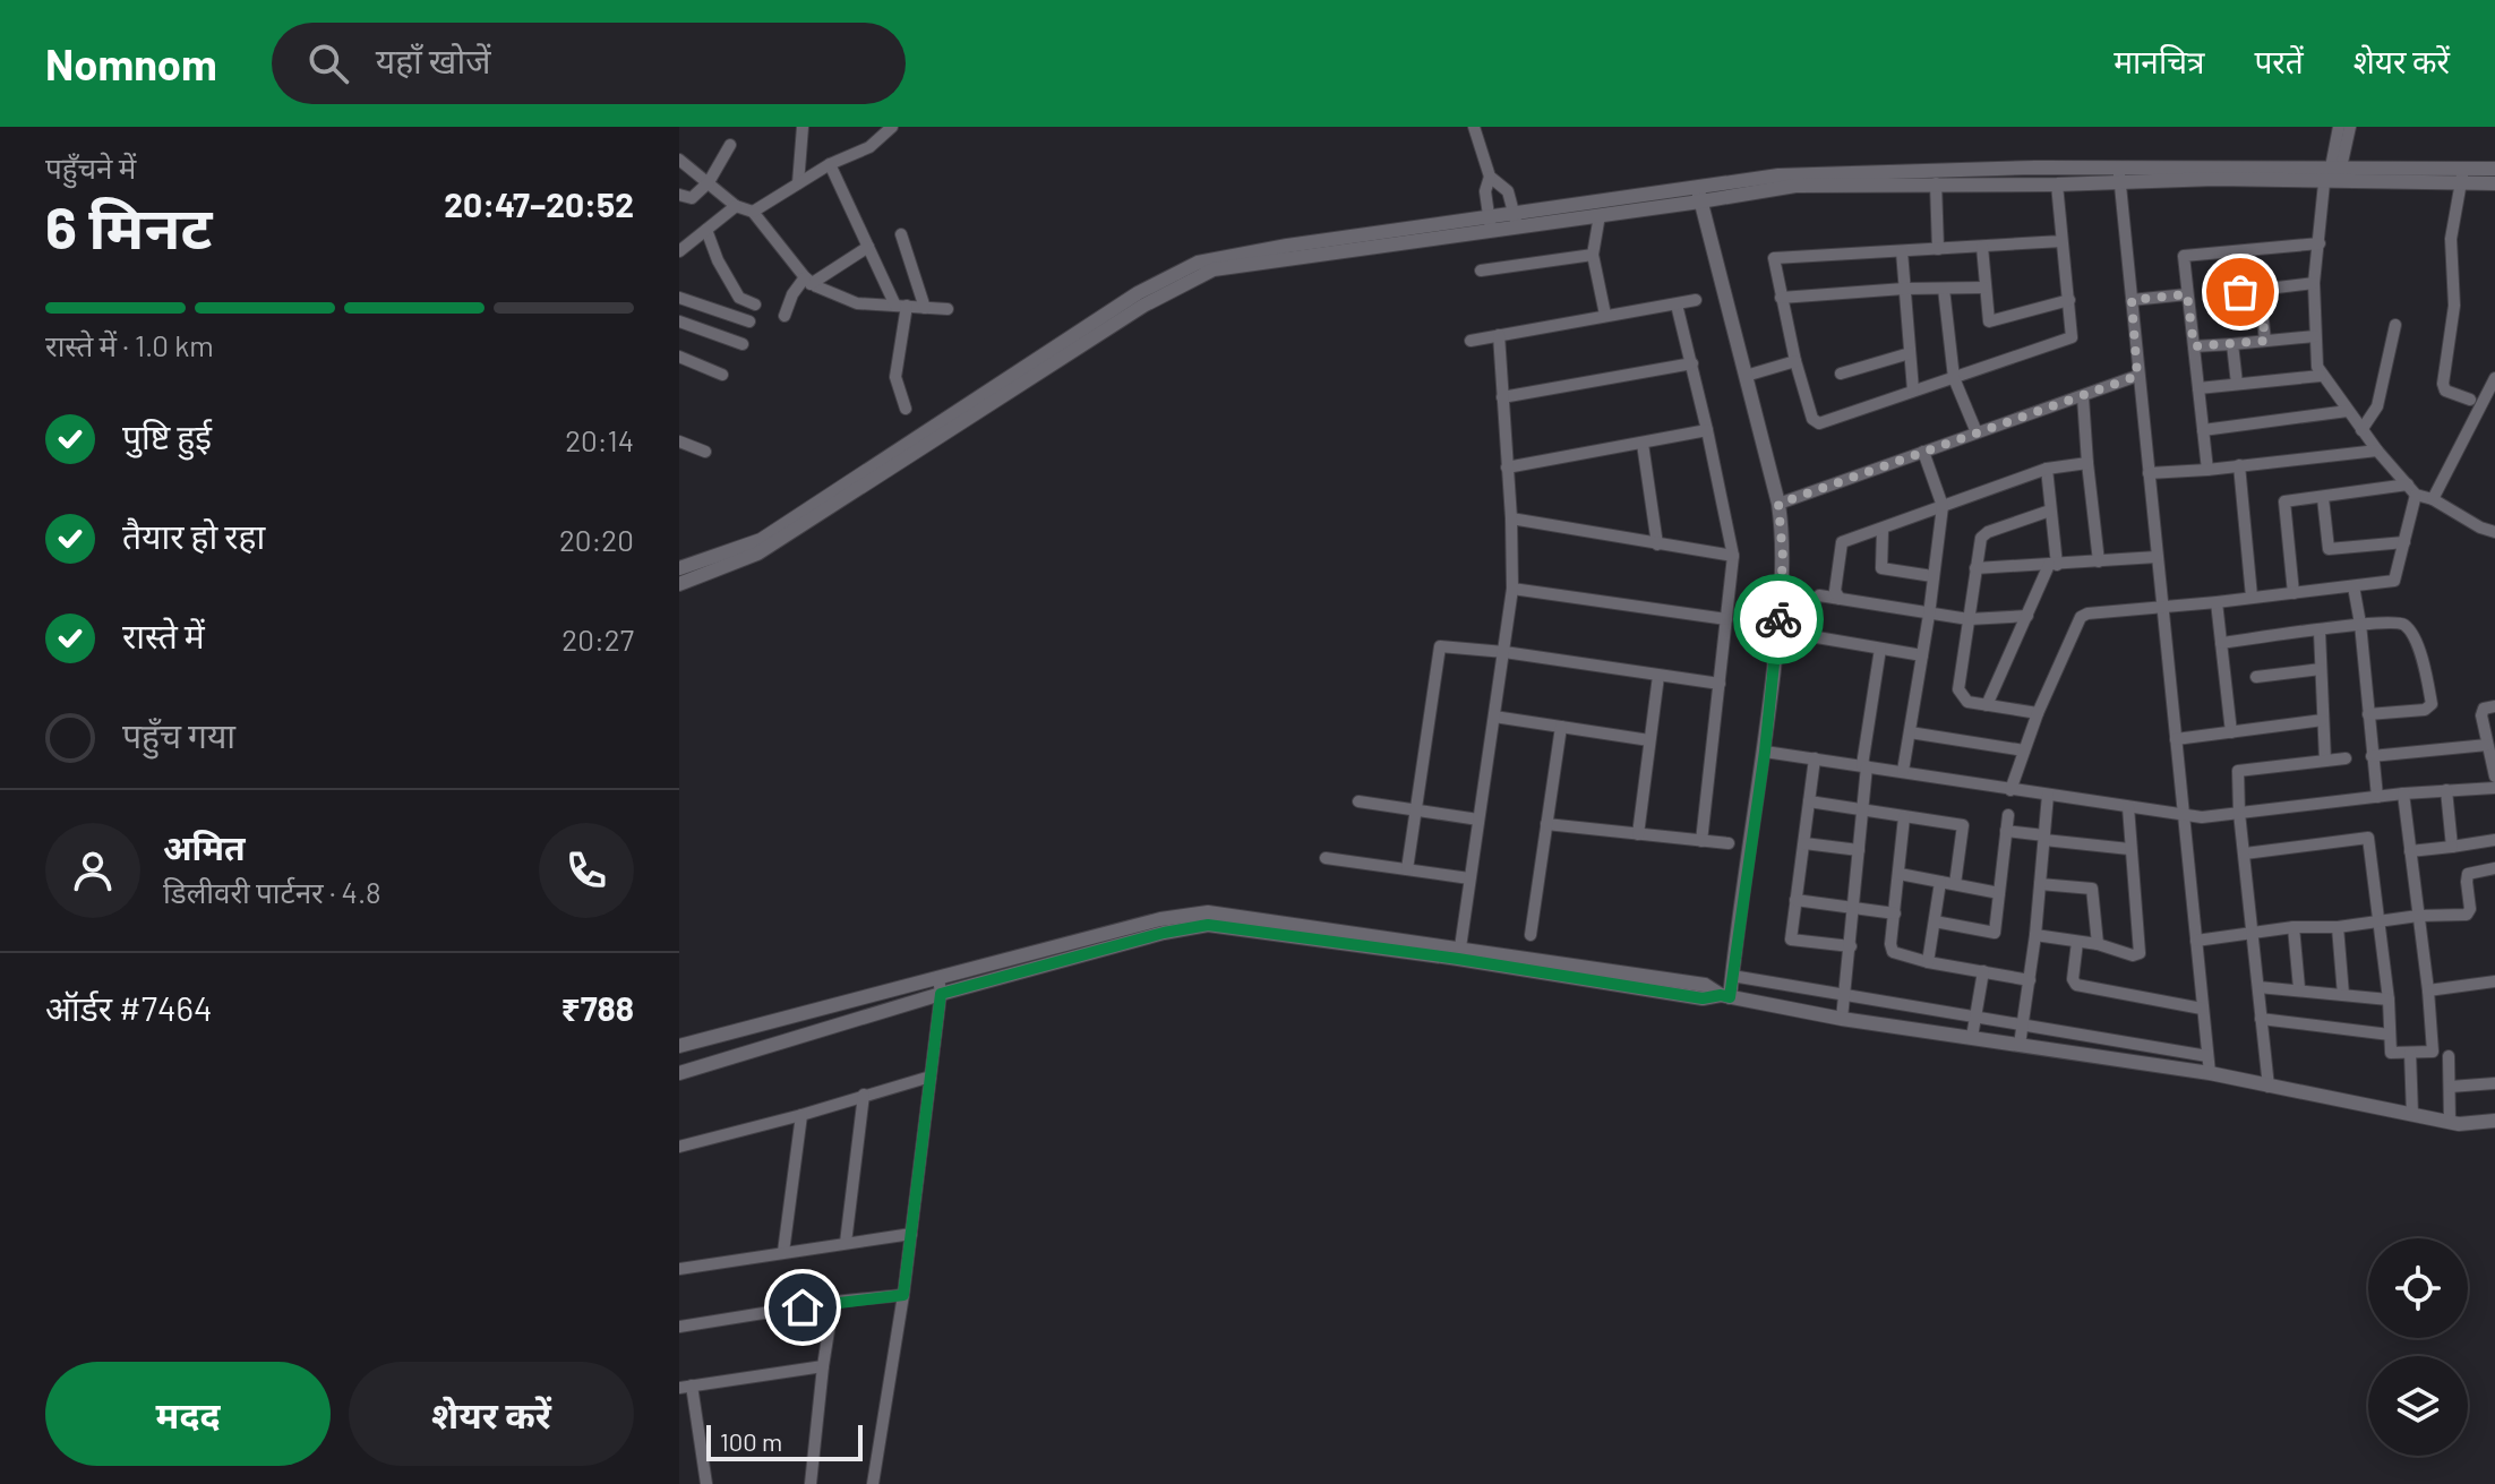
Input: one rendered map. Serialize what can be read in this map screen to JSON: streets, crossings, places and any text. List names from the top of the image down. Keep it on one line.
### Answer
{"scale_bar":"100 m","page":{"header":"Nomnom","search":"यहाँ खोजें","nav":["मानचित्र","परतें","शेयर करें"],"heading":["6 मिनट","पहुँचने में","20:47–20:52"],"panel":["अमित","डिलीवरी पार्टनर · 4.8","ऑर्डर #7464","₹788"],"bar":"रास्ते में · 1.0 km","list":[["पुष्टि हुई","20:14"],["तैयार हो रहा","20:20"],["रास्ते में","20:27"],"पहुँच गया"],"buttons":["मदद","शेयर करें"],"scale":"100 m"}}
